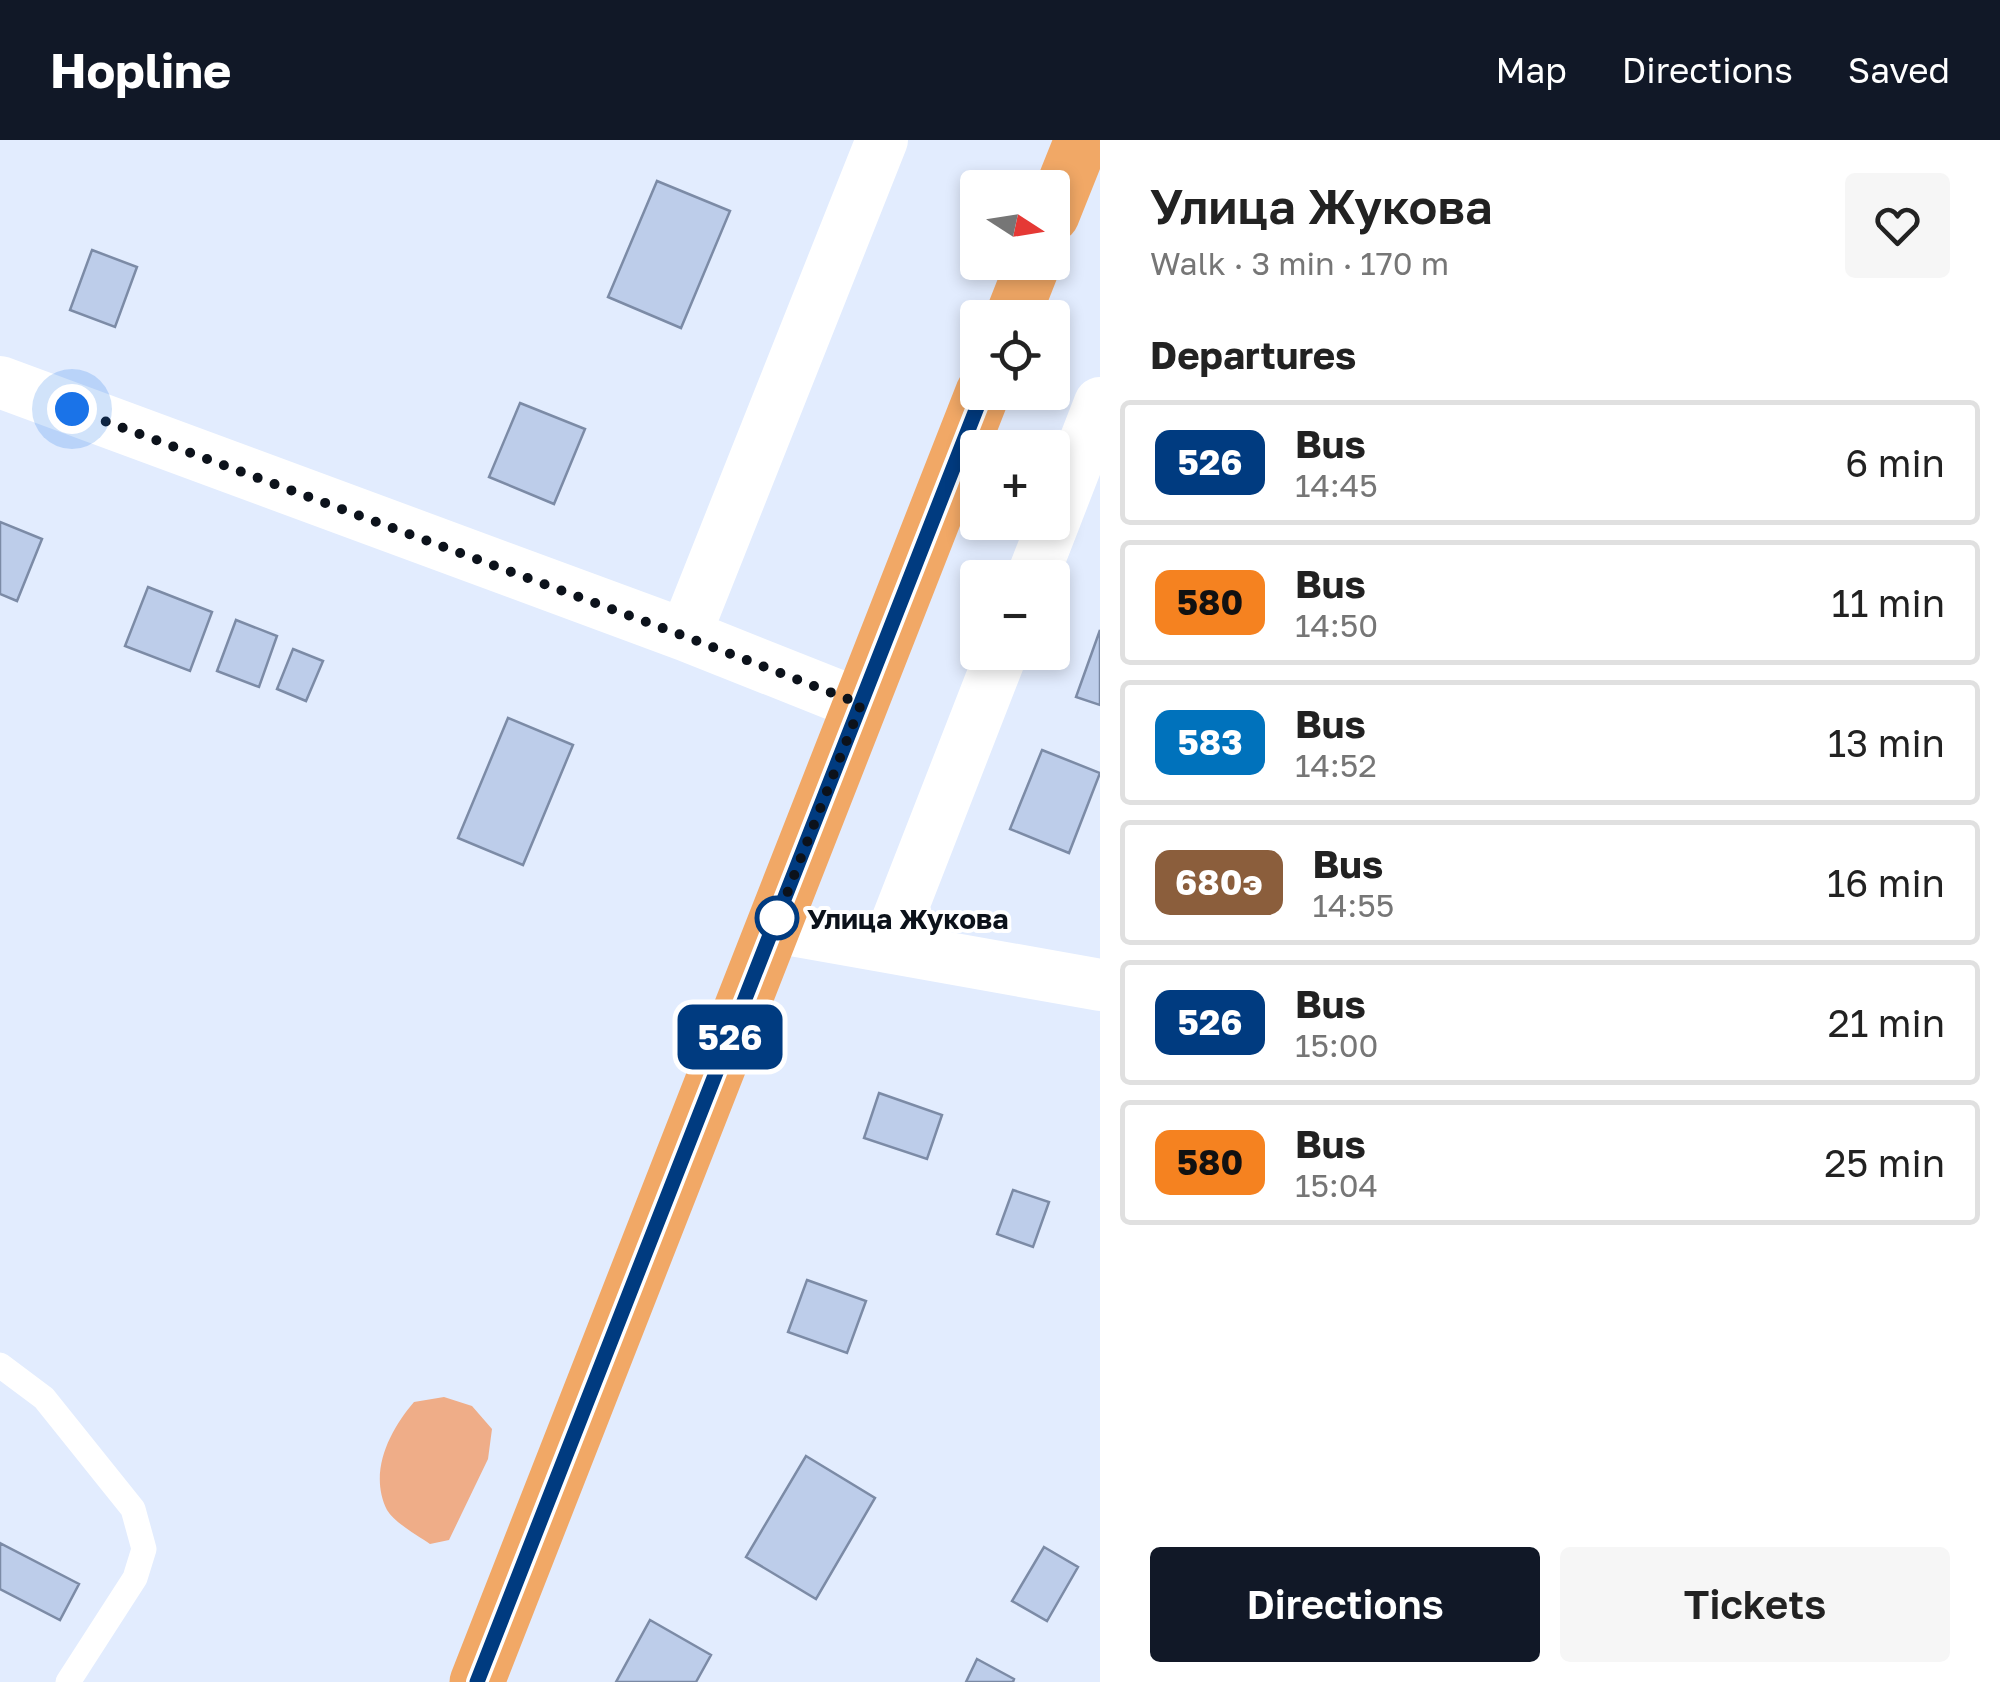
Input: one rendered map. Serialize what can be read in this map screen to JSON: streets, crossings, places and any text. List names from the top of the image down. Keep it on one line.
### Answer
{"places":["Улица Жукова"],"lines":["bus line 526"],"north":"right","page":{"header":"Hopline","nav":["Map","Directions","Saved"],"on_map":"526","heading":[["Улица Жукова","Walk · 3 min · 170 m"],"Departures"],"map_buttons":["+","−"],"list":[{"mark":"526","name":"Bus","note":"14:45","value":"6 min"},{"mark":"580","name":"Bus","note":"14:50","value":"11 min"},{"mark":"583","name":"Bus","note":"14:52","value":"13 min"},{"mark":"680э","name":"Bus","note":"14:55","value":"16 min"},{"mark":"526","name":"Bus","note":"15:00","value":"21 min"},{"mark":"580","name":"Bus","note":"15:04","value":"25 min"}],"buttons":["Directions","Tickets"]}}
